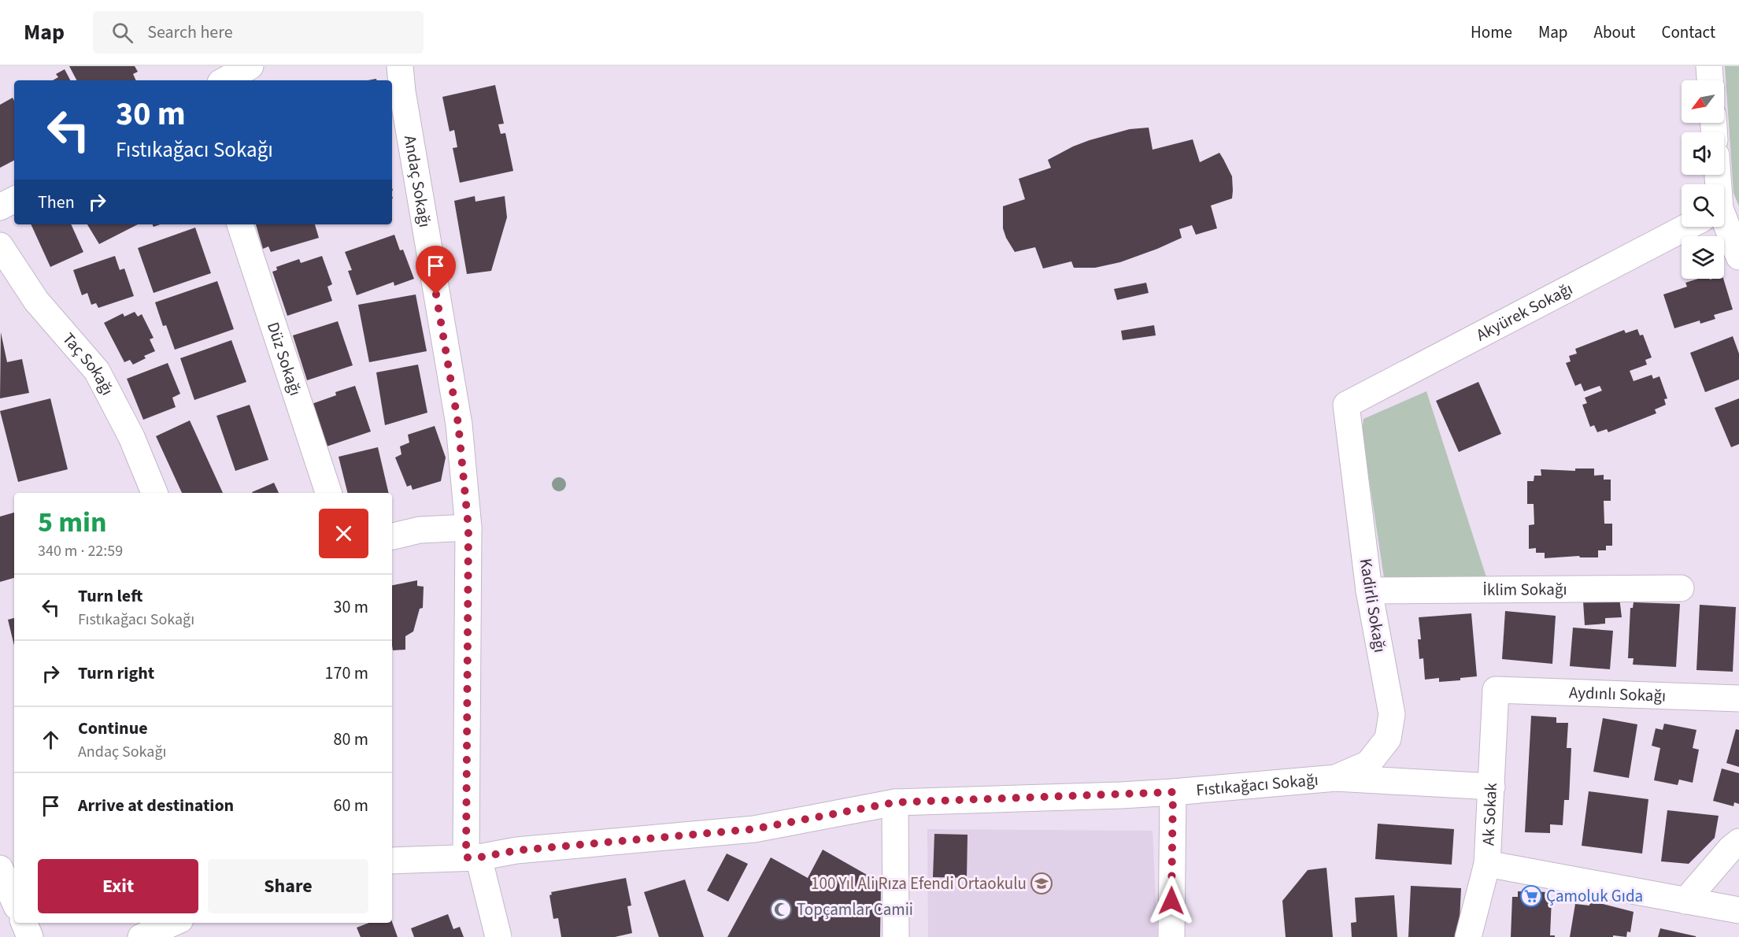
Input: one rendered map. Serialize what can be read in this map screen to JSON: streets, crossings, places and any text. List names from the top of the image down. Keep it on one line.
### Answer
{"streets":{"street":["Andaç Sokağı","Akyürek Sokağı","Düz Sokağı","Taç Sokağı","İklim Sokağı","Kadirli Sokağı","Aydınlı Sokağı","Fıstıkağacı Sokağı","Ak Sokak"]},"crossings":[["Andaç Sokağı","Fıstıkağacı Sokağı"],["Akyürek Sokağı","Kadirli Sokağı"],["İklim Sokağı","Kadirli Sokağı"],["Kadirli Sokağı","Fıstıkağacı Sokağı"],["Aydınlı Sokağı","Ak Sokak"]],"places":{"school or university":["100 Yıl Ali Rıza Efendi Ortaokulu"],"supermarket":["Çamoluk Gıda"],"mosque":["Topçamlar Camii"]},"north":"bottom left","page":{"header":"Map","search":"Search here","nav":["Home","Map","About","Contact"],"turn":["30 m","Fıstıkağacı Sokağı"],"then":"Then","heading":["5 min","340 m · 22:59"],"list":[{"name":"Turn left","note":"Fıstıkağacı Sokağı","value":"30 m"},{"name":"Turn right","value":"170 m"},{"name":"Continue","note":"Andaç Sokağı","value":"80 m"},{"name":"Arrive at destination","value":"60 m"}],"buttons":["Exit","Share"]}}
